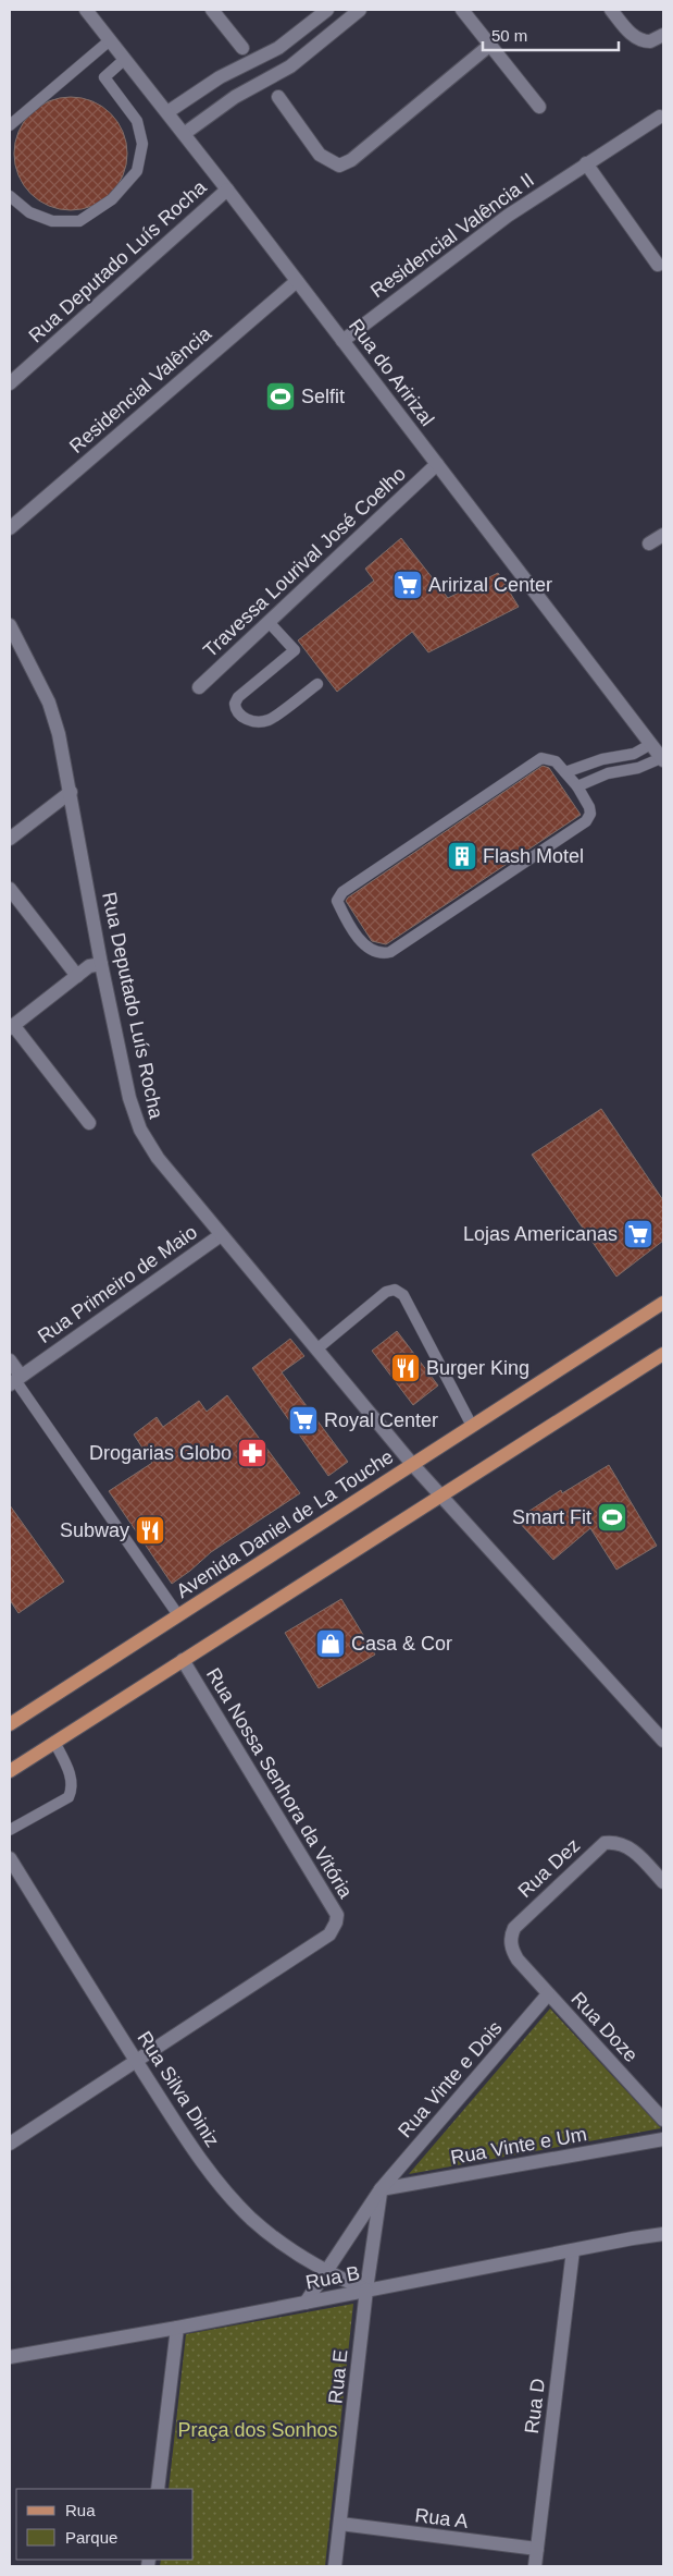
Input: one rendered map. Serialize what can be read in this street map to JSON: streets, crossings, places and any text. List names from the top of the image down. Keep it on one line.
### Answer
{"streets":{"main road":["Avenida Daniel de La Touche"],"street":["Residencial Valência II","Rua Deputado Luís Rocha","Rua do Aririzal","Residencial Valência","Travessa Lourival José Coelho","Rua Primeiro de Maio","Rua Nossa Senhora da Vitória","Rua Dez","Rua Doze","Rua Vinte e Dois","Rua Silva Diniz","Rua Vinte e Um","Rua B","Rua E","Rua D","Rua A"]},"crossings":[["Residencial Valência II","Rua do Aririzal"],["Rua Deputado Luís Rocha","Rua do Aririzal"],["Rua Deputado Luís Rocha","Rua Primeiro de Maio"],["Rua Deputado Luís Rocha","Avenida Daniel de La Touche"],["Rua do Aririzal","Residencial Valência"],["Rua do Aririzal","Travessa Lourival José Coelho"],["Rua Nossa Senhora da Vitória","Rua Silva Diniz"],["Rua Dez","Rua Doze"],["Rua Doze","Rua Vinte e Dois"],["Rua Vinte e Dois","Rua Silva Diniz"],["Rua Vinte e Dois","Rua Vinte e Um"],["Rua Vinte e Dois","Rua B"],["Rua Silva Diniz","Rua B"],["Rua Silva Diniz","Rua E"],["Rua B","Rua E"],["Rua B","Rua D"],["Rua E","Rua A"],["Rua D","Rua A"]],"parks":["Praça dos Sonhos"],"places":{"sports":["Selfit","Smart Fit"],"supermarket":["Aririzal Center","Lojas Americanas","Royal Center"],"building":["Flash Motel"],"restaurant":["Burger King","Subway"],"pharmacy":["Drogarias Globo"],"shop":["Casa & Cor"]},"legend":["Rua","Parque"],"scale_bar":"50 m"}
